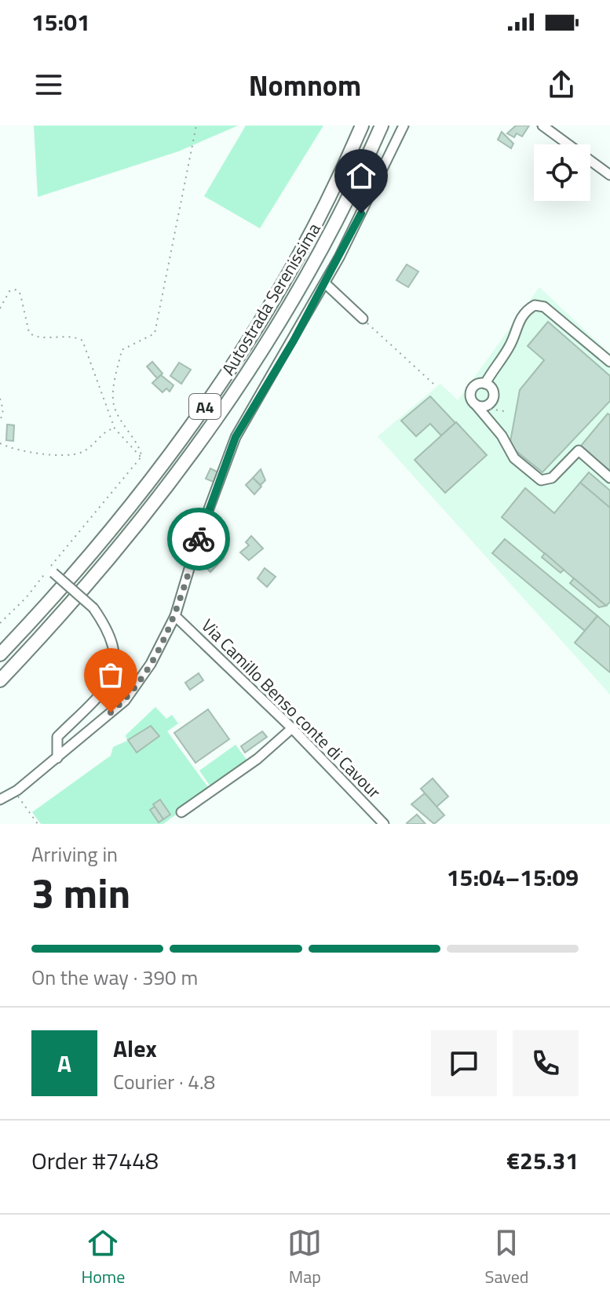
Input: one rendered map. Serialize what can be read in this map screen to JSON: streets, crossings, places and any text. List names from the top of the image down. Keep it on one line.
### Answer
{"streets":{"highway":["Autostrada Serenissima","A4"],"street":["Via Camillo Benso conte di Cavour"]},"page":{"status":"15:01","header":"Nomnom","heading":["3 min","Arriving in","15:04–15:09"],"panel":["Alex","Courier · 4.8","Order #7448","€25.31"],"bar":"On the way · 390 m","round":"A","tabs":["Home","Map","Saved"]}}
